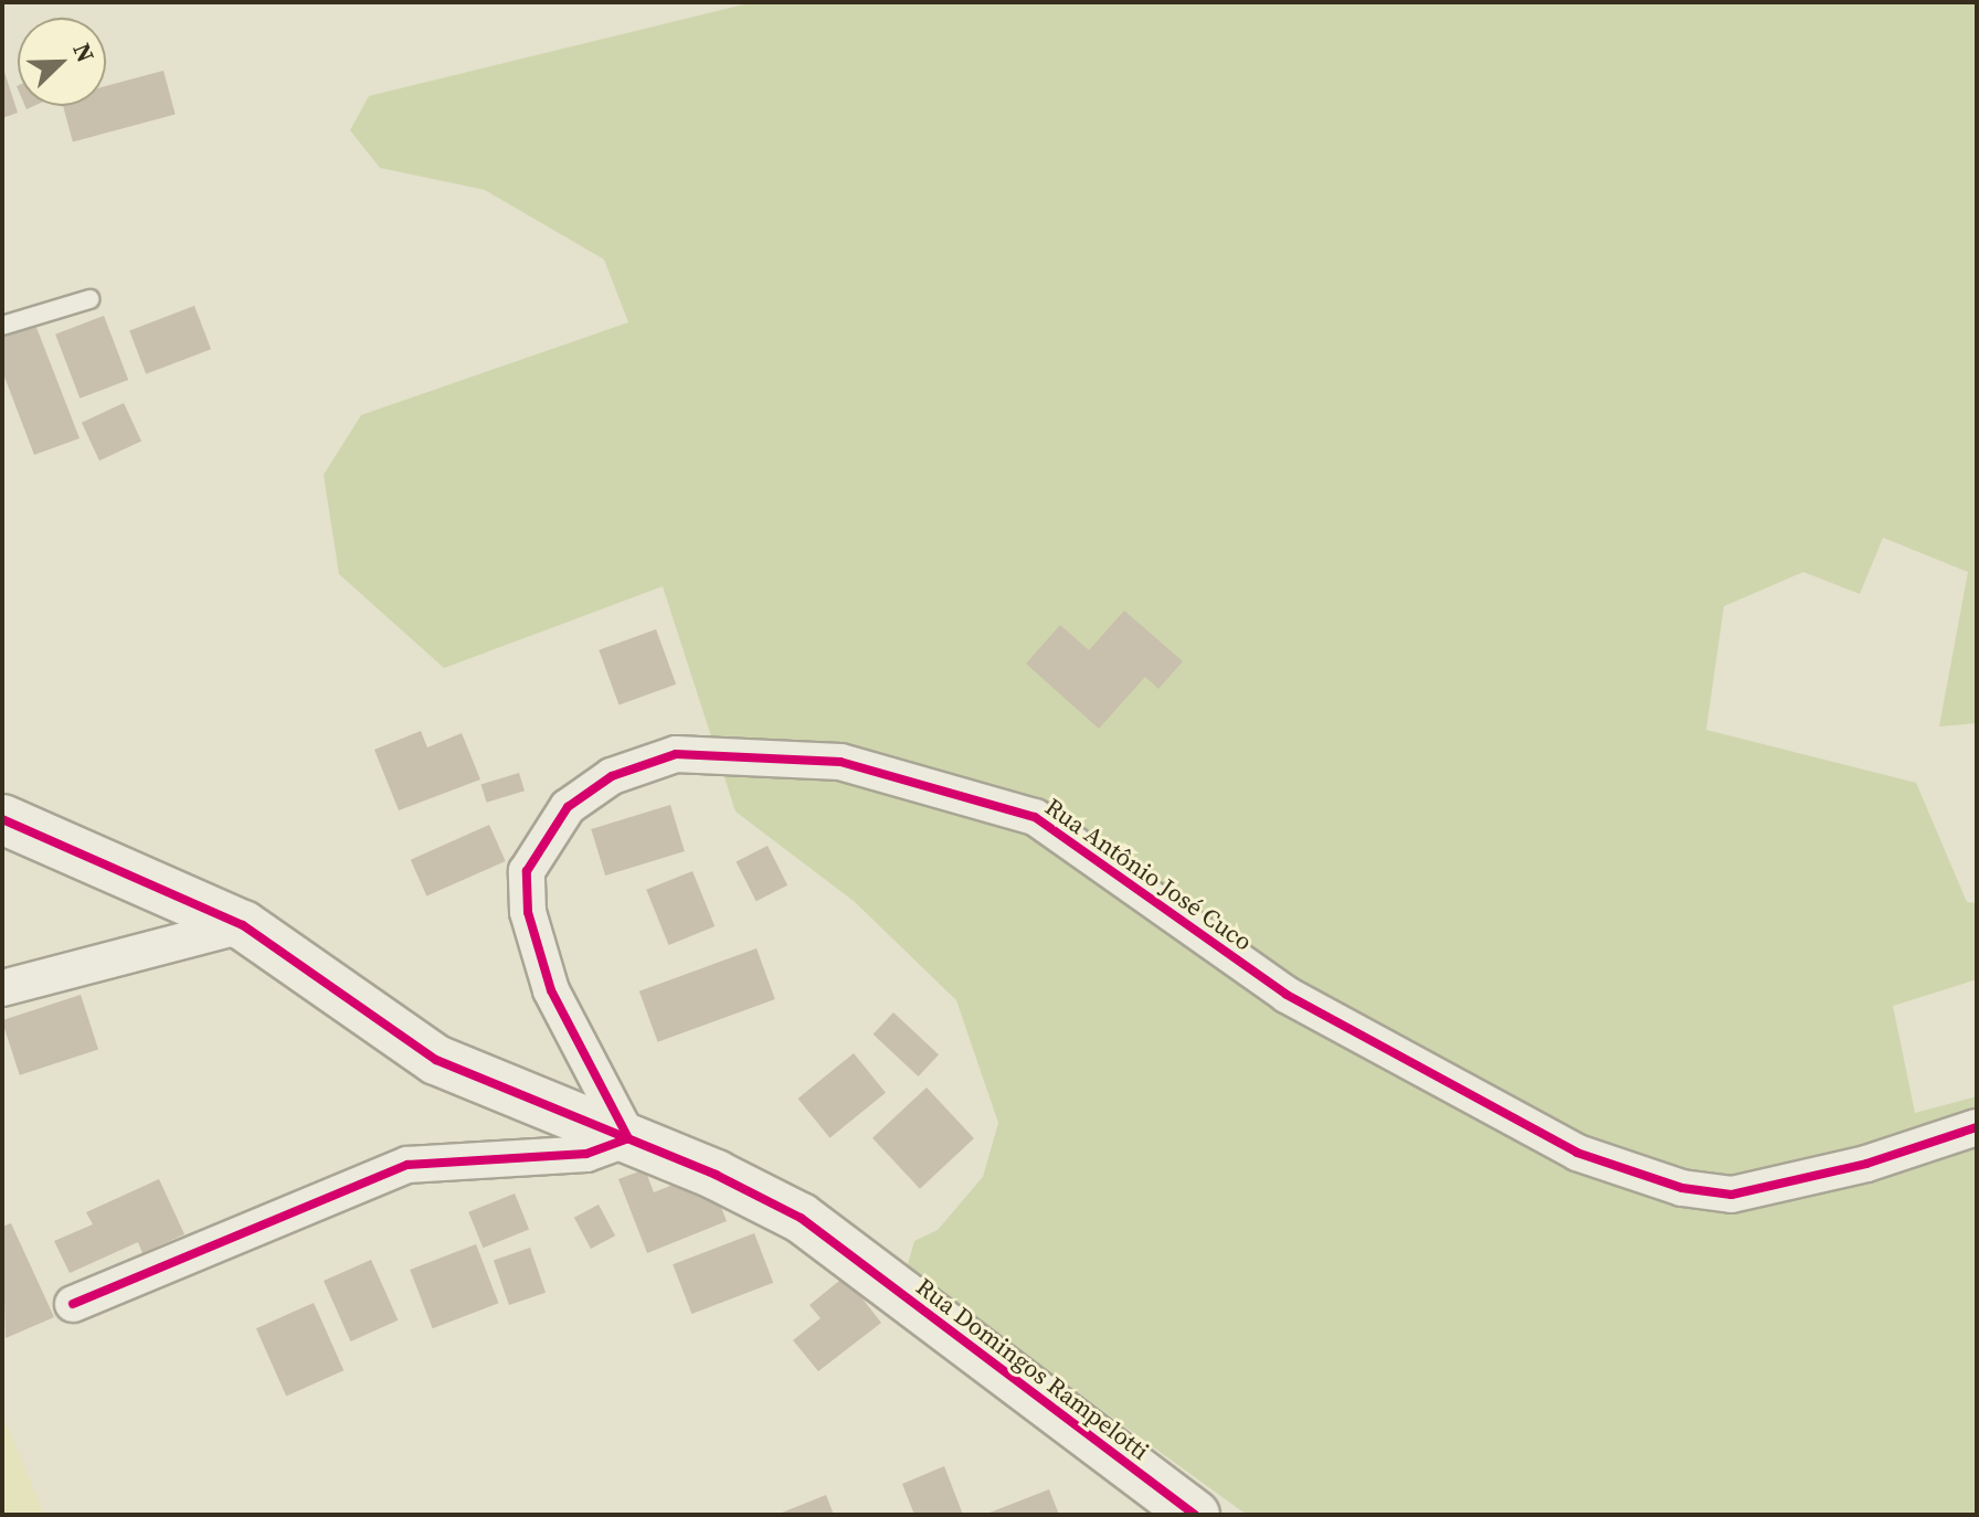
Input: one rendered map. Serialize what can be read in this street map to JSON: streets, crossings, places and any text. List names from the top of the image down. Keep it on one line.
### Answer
{"streets":{"street":["Rua Antônio José Cuco","Rua Domingos Rampelotti"]},"crossings":[["Rua Antônio José Cuco","Rua Domingos Rampelotti"]],"north":"top right"}
